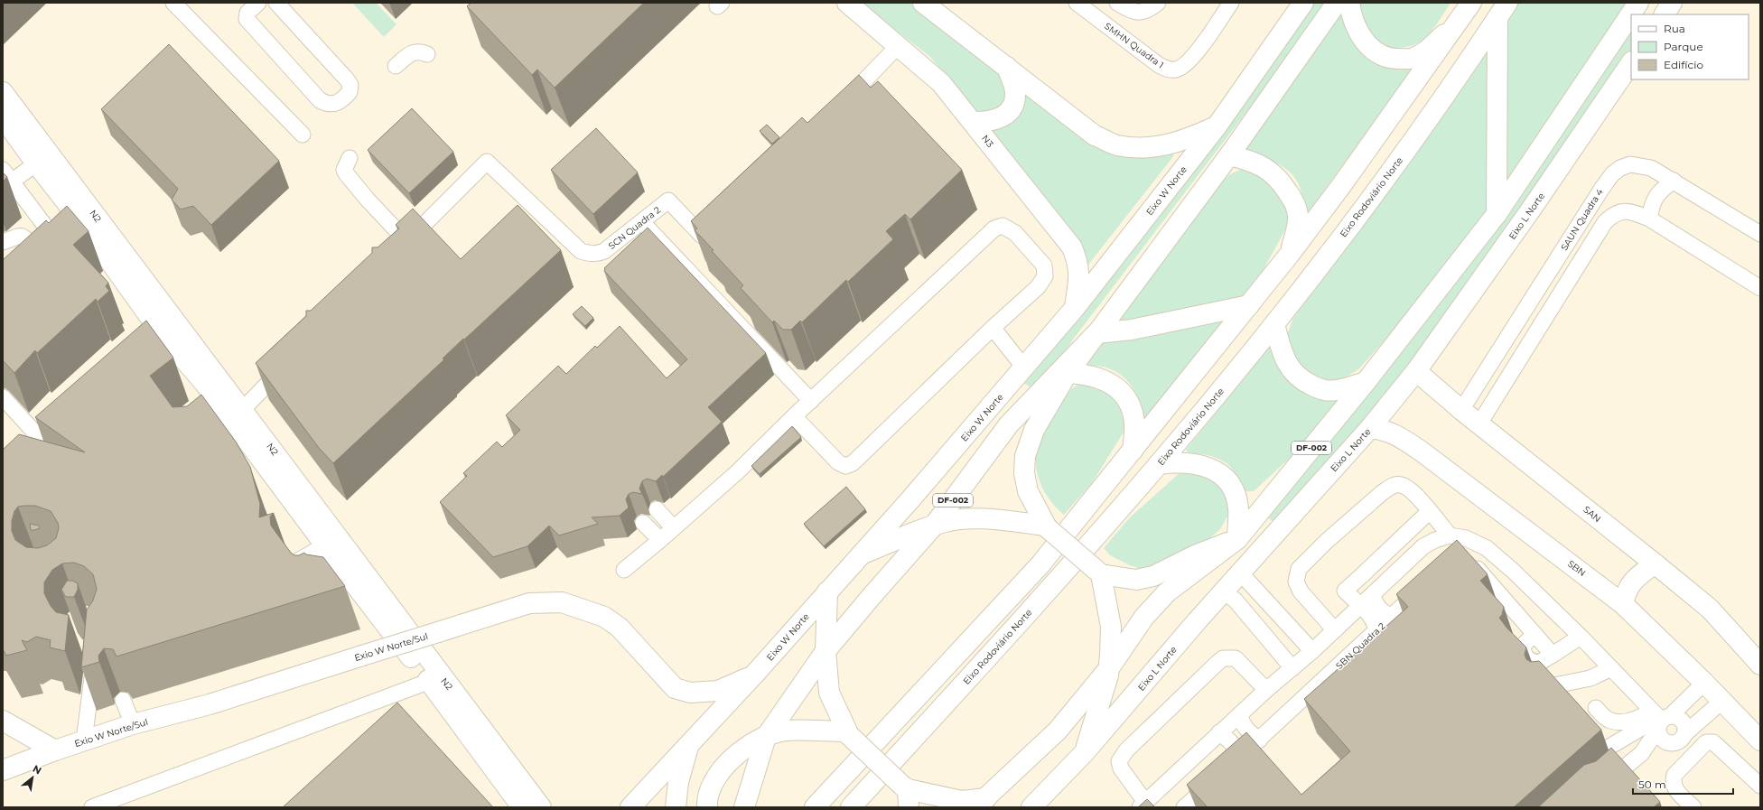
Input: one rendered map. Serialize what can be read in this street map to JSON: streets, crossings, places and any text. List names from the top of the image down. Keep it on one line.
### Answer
{"streets":{"main road":["N3","Eixo W Norte","Eixo Rodoviário Norte","N2","Eixo L Norte","DF-002","SAN","SBN","Exio W Norte/Sul"],"street":["SMHN Quadra 1","SAUN Quadra 4","SCN Quadra 2","SBN Quadra 2"]},"crossings":[["N3","Eixo W Norte"],["Eixo W Norte","Exio W Norte/Sul"],["Eixo Rodoviário Norte","DF-002"],["Eixo L Norte","SAN"],["Eixo L Norte","SBN"],["SAUN Quadra 4","SAN"]],"legend":["Rua","Parque","Edifício"],"scale_bar":"50 m","north":"top right"}
